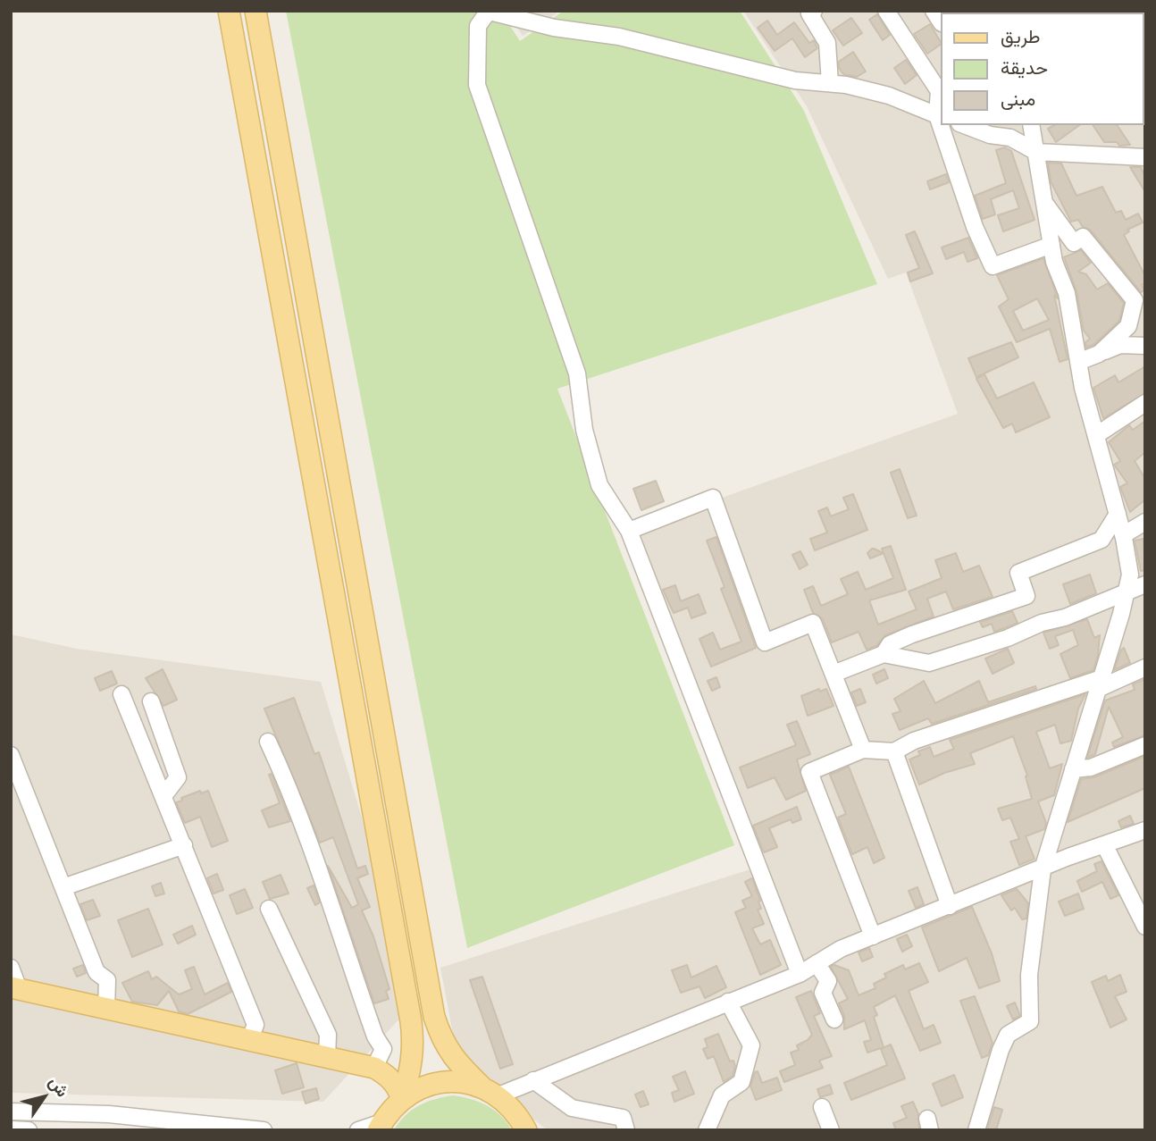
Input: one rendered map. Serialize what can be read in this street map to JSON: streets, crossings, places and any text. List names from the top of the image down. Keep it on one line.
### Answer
{"legend":["طريق","حديقة","مبنى"],"north":"top right"}
